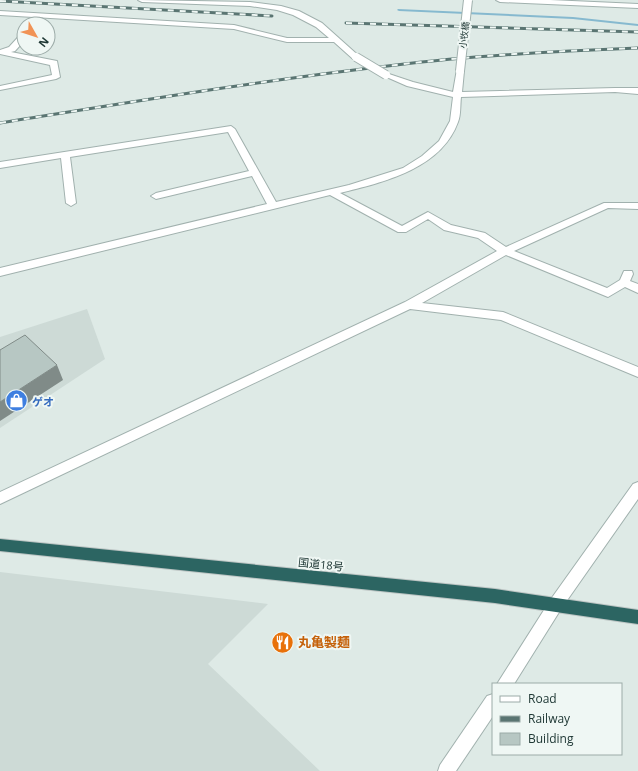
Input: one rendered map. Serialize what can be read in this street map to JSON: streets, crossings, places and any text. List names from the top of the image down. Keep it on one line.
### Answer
{"streets":{"highway":["国道18号"],"street":["小牧橋"]},"places":{"shop":["ゲオ"],"restaurant":["丸亀製麺"]},"legend":["Road","Railway","Building"],"north":"bottom right"}
